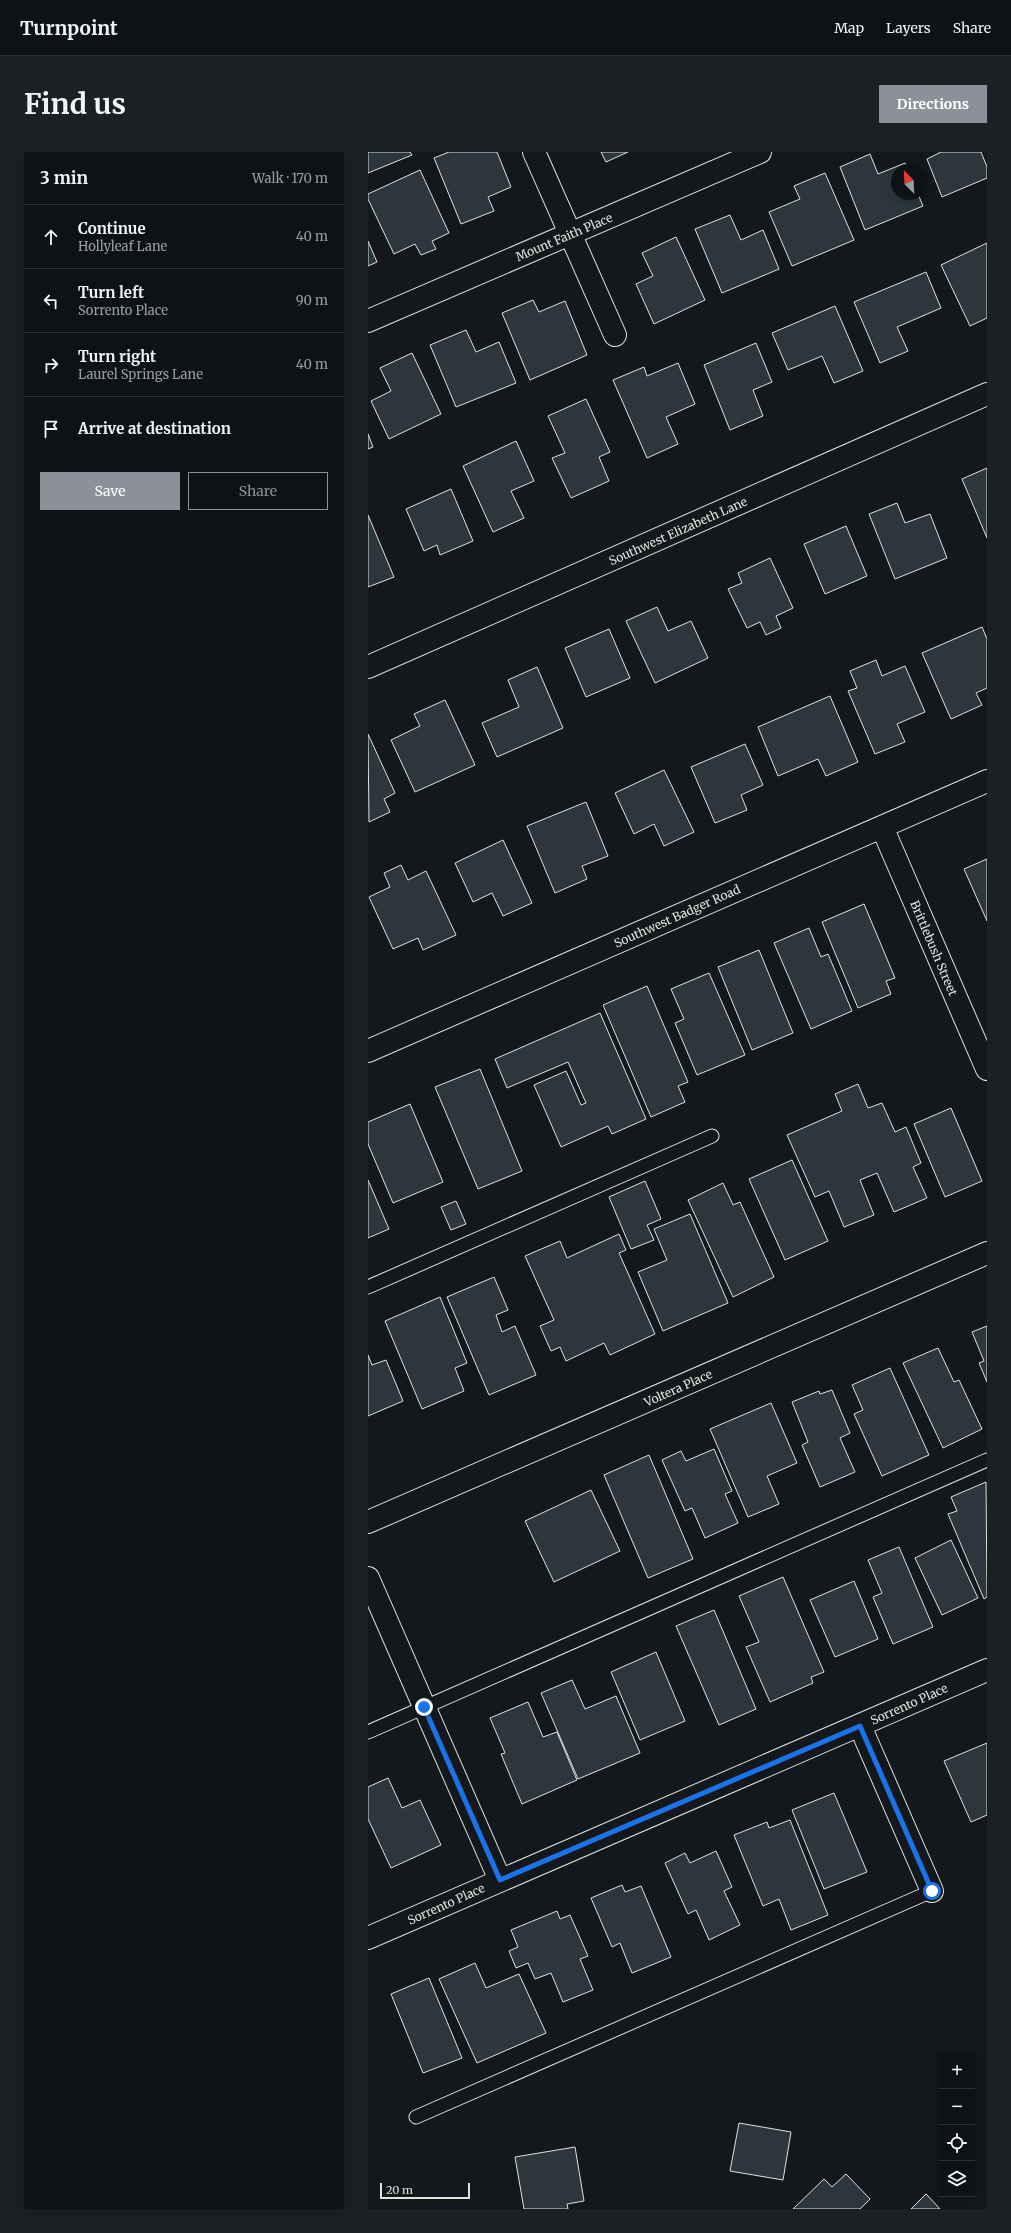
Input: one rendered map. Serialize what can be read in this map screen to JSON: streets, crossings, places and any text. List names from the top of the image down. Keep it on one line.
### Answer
{"streets":{"street":["Mount Faith Place","Southwest Elizabeth Lane","Southwest Badger Road","Brittlebush Street","Voltera Place","Sorrento Place"]},"crossings":[["Southwest Badger Road","Brittlebush Street"]],"scale_bar":"20 m","north":"top left","page":{"header":"Turnpoint","nav":["Map","Layers","Share"],"buttons":["Directions",["Save","Share"]],"title":"Find us","heading":["3 min","Walk · 170 m"],"list":[["Continue","Hollyleaf Lane","40 m"],["Turn left","Sorrento Place","90 m"],["Turn right","Laurel Springs Lane","40 m"],"Arrive at destination"],"map_buttons":["+","−"],"scale":"20 m"}}
